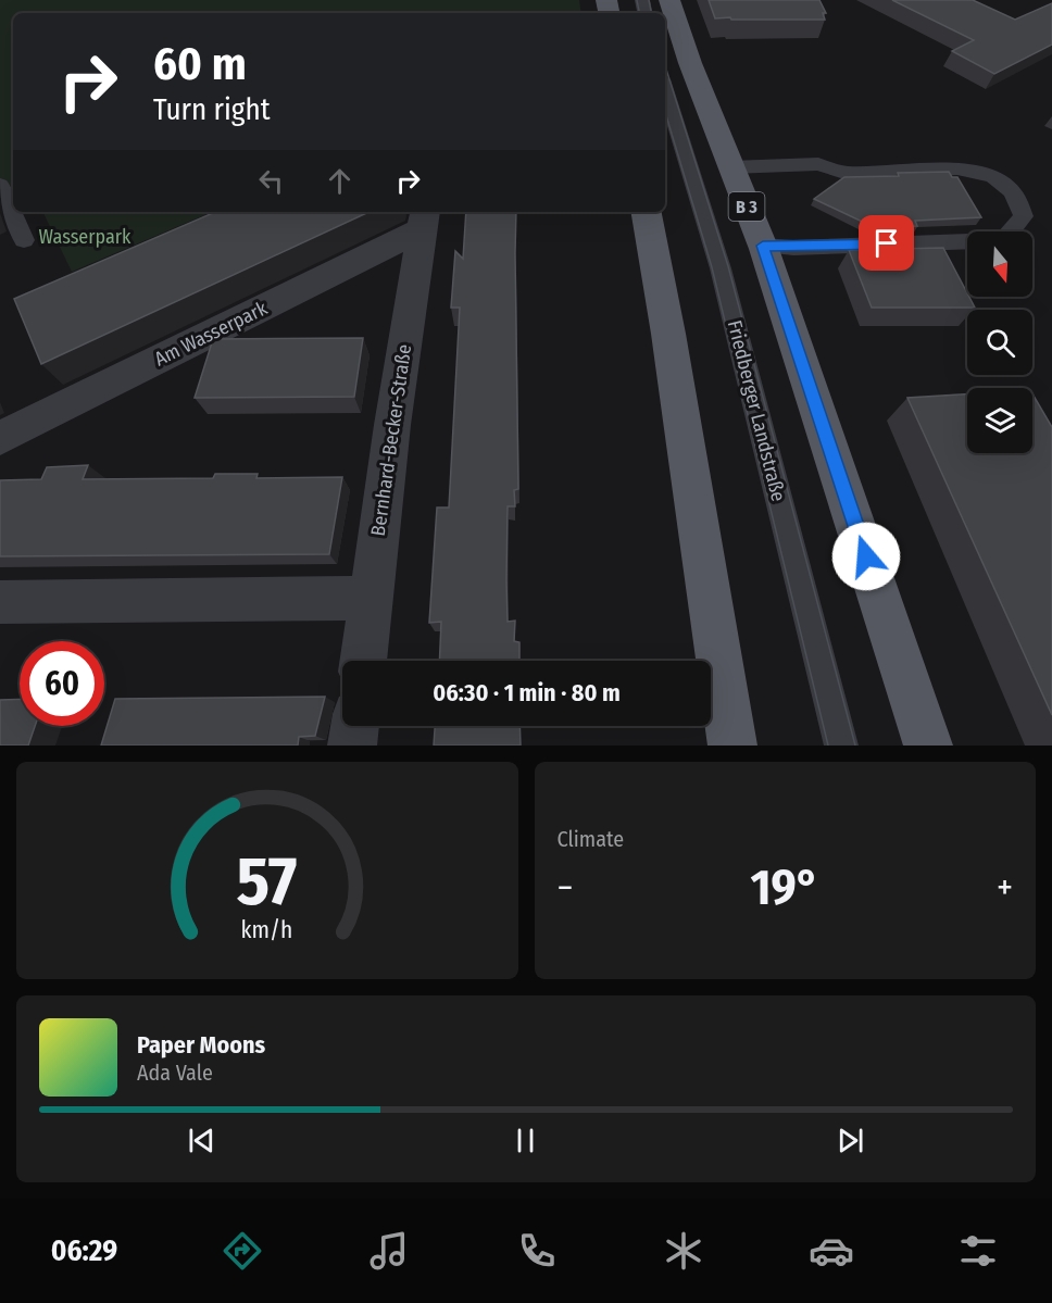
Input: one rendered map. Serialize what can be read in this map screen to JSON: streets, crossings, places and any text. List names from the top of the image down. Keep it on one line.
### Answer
{"streets":{"main road":["B 3"],"street":["Am Wasserpark","Bernhard-Becker-Straße"],"lane":["Friedberger Landstraße"]},"crossings":[["Am Wasserpark","Bernhard-Becker-Straße"]],"parks":["Wasserpark"],"north":"bottom","page":{"turn":["60 m","Turn right"],"limit":"60","trip":"06:30 · 1 min · 80 m","tile":"Climate","heat":["−","19°","+"],"song":["Paper Moons","Ada Vale"],"tabs":"06:29","gauge":["57","km/h"]}}
